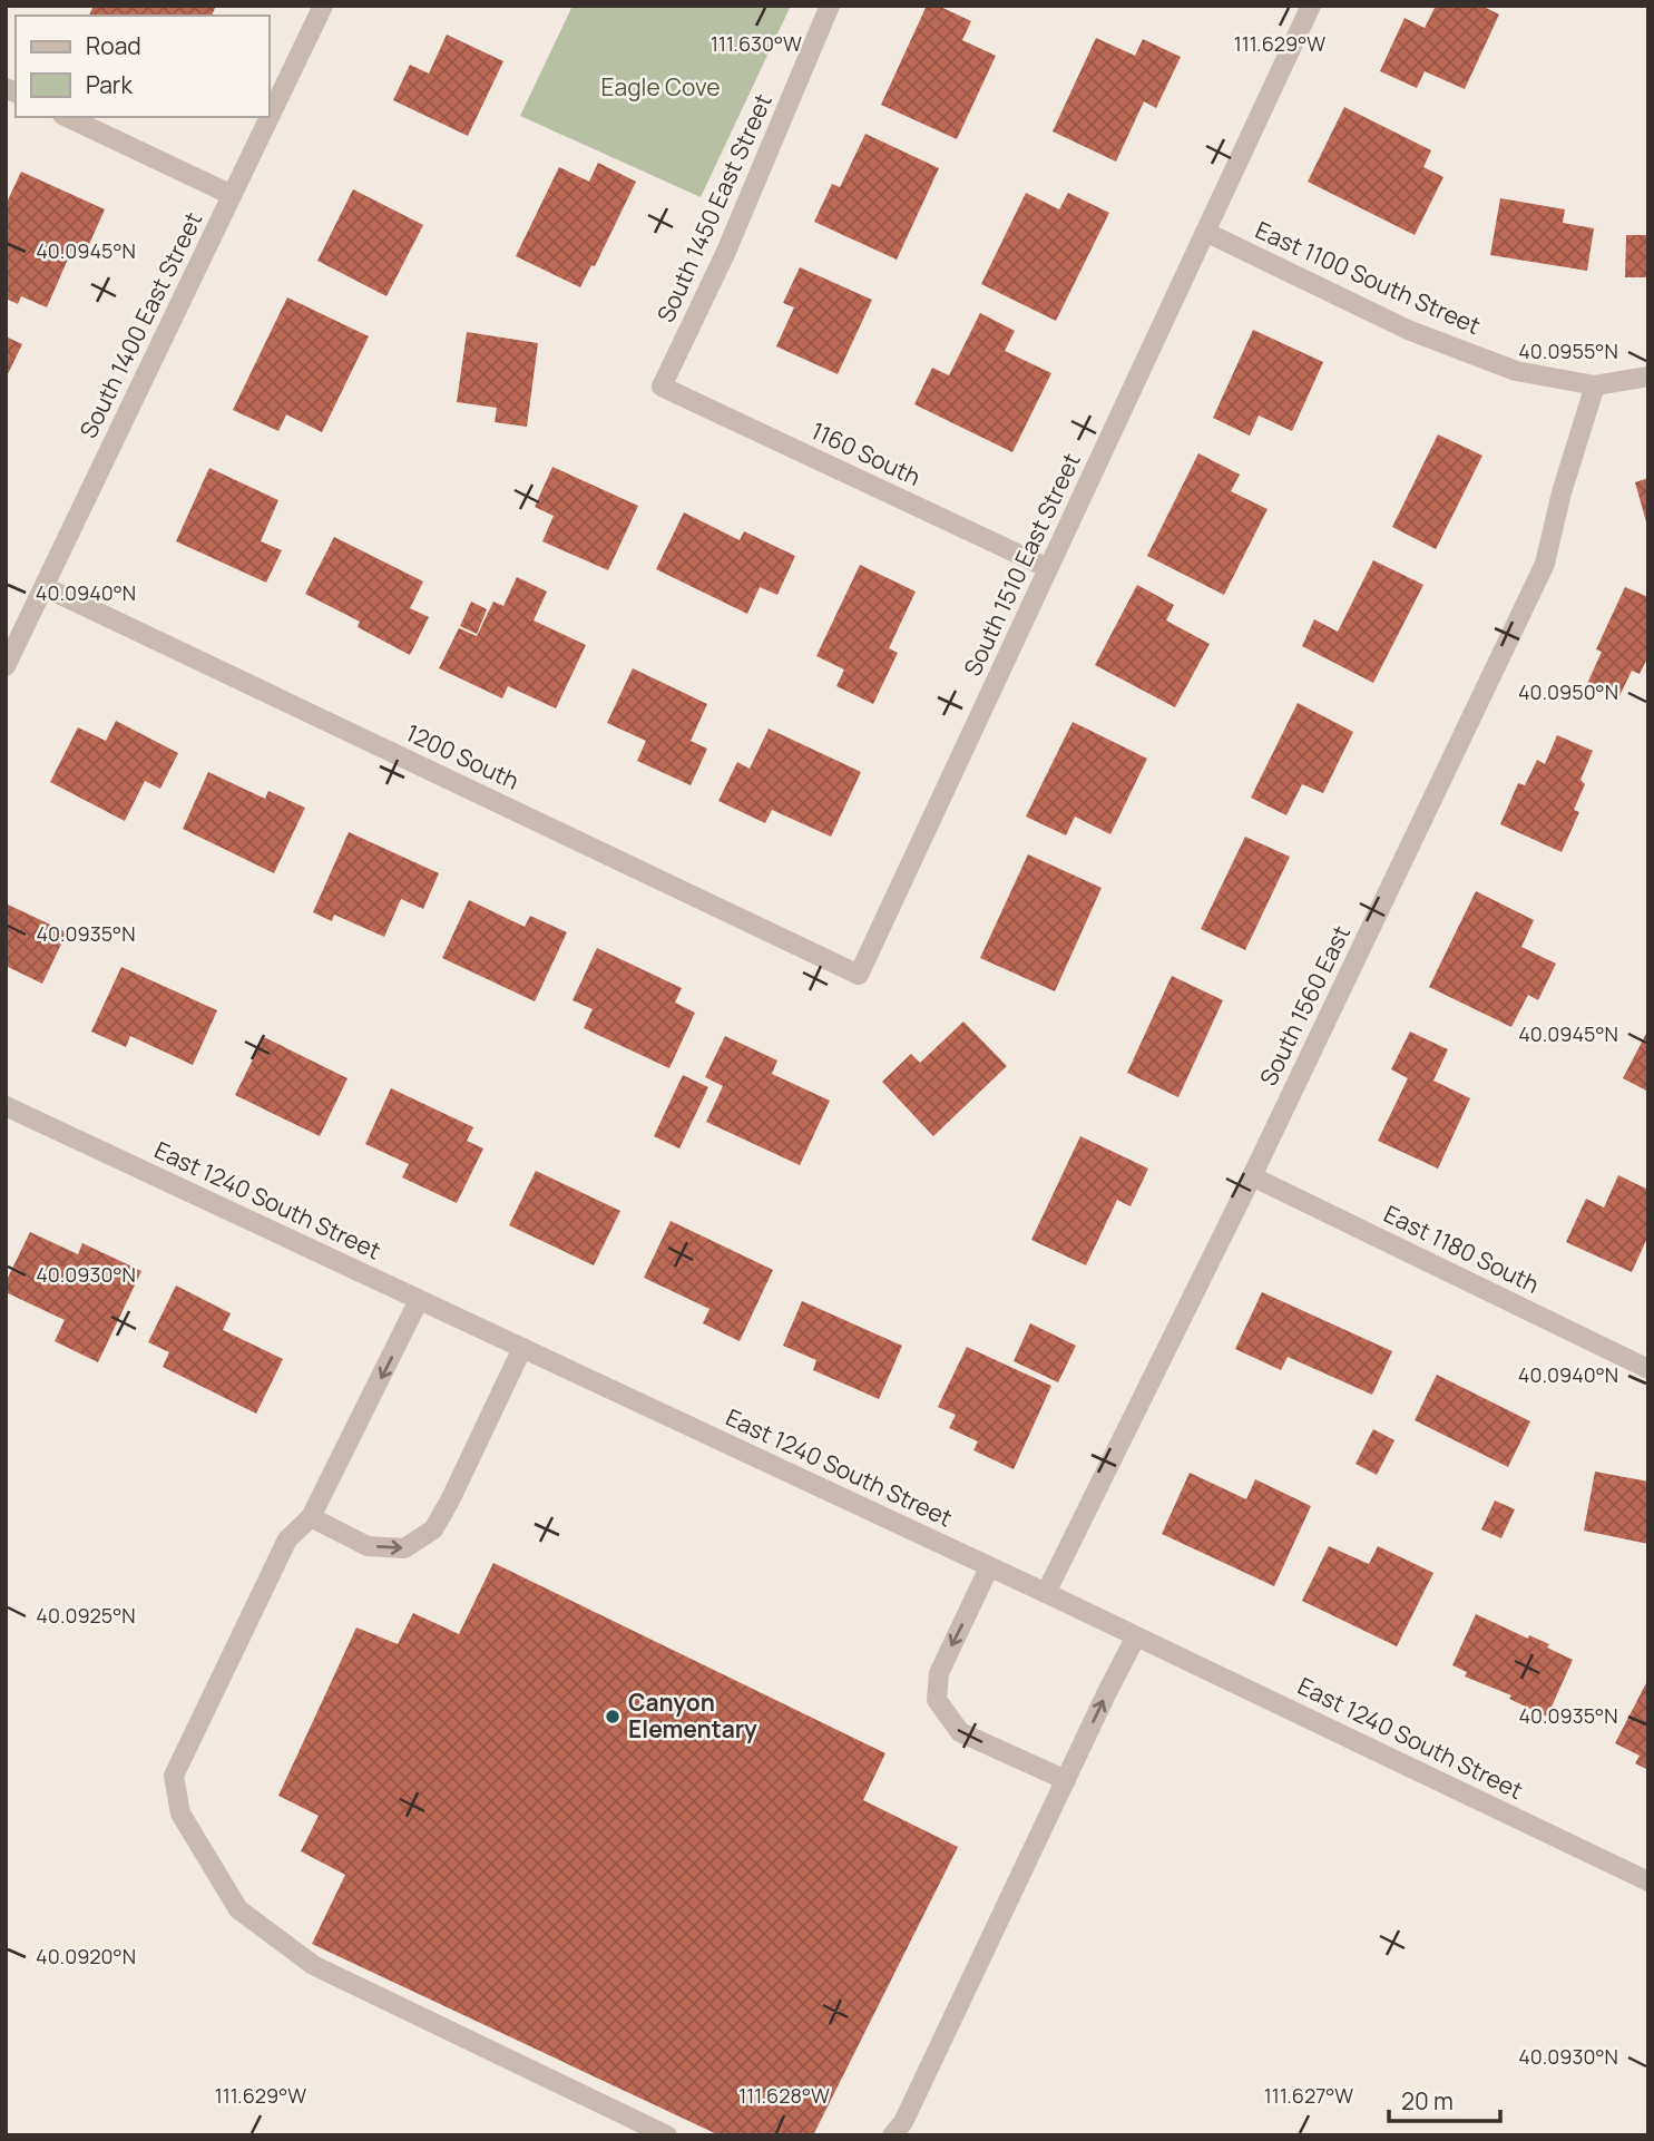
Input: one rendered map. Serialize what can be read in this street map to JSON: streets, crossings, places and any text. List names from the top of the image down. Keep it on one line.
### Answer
{"streets":{"street":["South 1450 East Street","East 1100 South Street","South 1400 East Street","1160 South","South 1510 East Street","1200 South","South 1560 East","East 1240 South Street","East 1180 South"]},"crossings":[["South 1450 East Street","1160 South"],["East 1100 South Street","South 1510 East Street"],["East 1100 South Street","South 1560 East"],["South 1400 East Street","1200 South"],["1160 South","South 1510 East Street"],["South 1510 East Street","1200 South"],["South 1560 East","East 1240 South Street"],["South 1560 East","East 1180 South"]],"parks":["Eagle Cove"],"places":["Canyon Elementary"],"legend":["Road","Park"],"scale_bar":"20 m","coordinates":["111.630°W","111.629°W","40.0945°N","40.0955°N","40.0940°N","40.0950°N","40.0935°N","40.0930°N","40.0925°N","40.0920°N","111.628°W","111.627°W"]}
